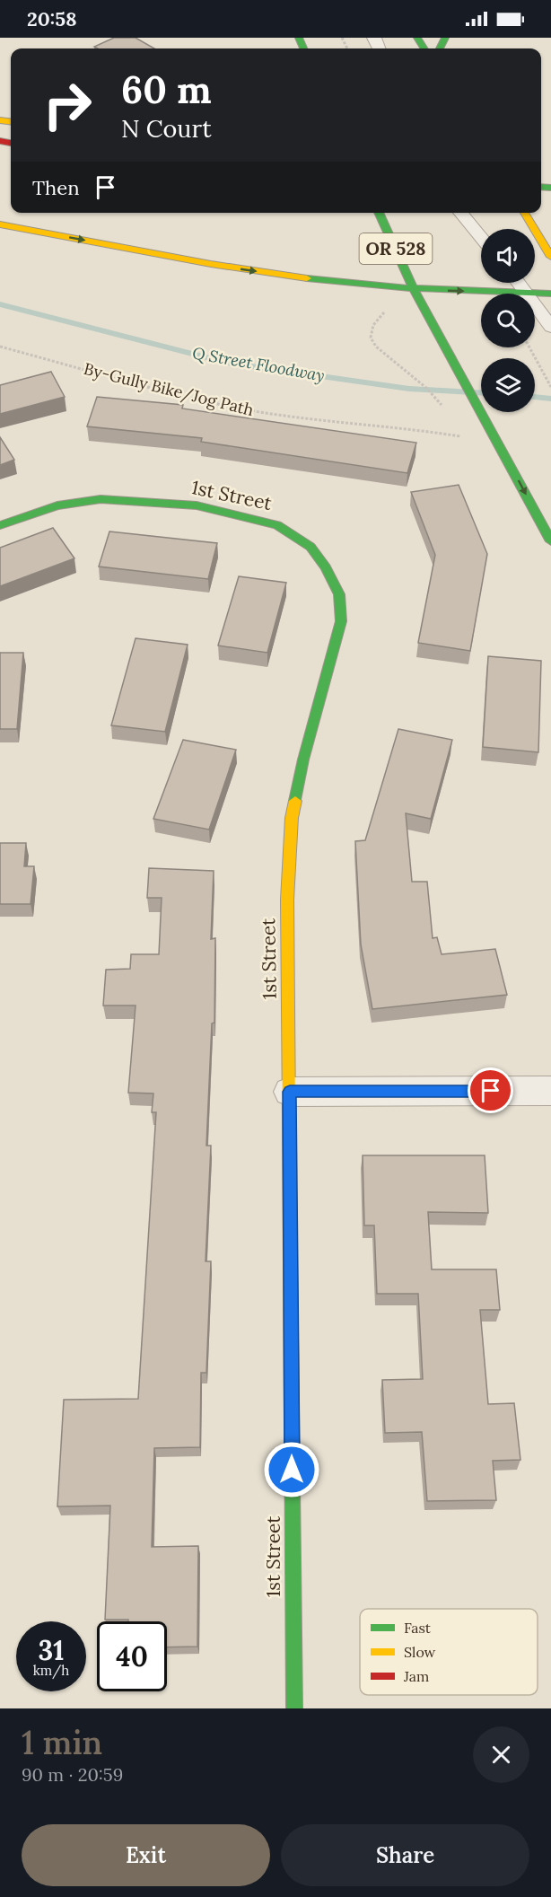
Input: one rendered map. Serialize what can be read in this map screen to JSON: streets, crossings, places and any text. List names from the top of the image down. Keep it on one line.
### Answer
{"streets":{"main road":["OR 528","1st Street"],"path":["By-Gully Bike/Jog Path"]},"water":["Q Street Floodway"],"legend":["Fast","Slow","Jam"],"page":{"status":"20:58","turn":["60 m","N Court"],"then":"Then","speed":"31 km/h","limit":"40","heading":["1 min","90 m · 20:59"],"buttons":["Exit","Share"]}}
